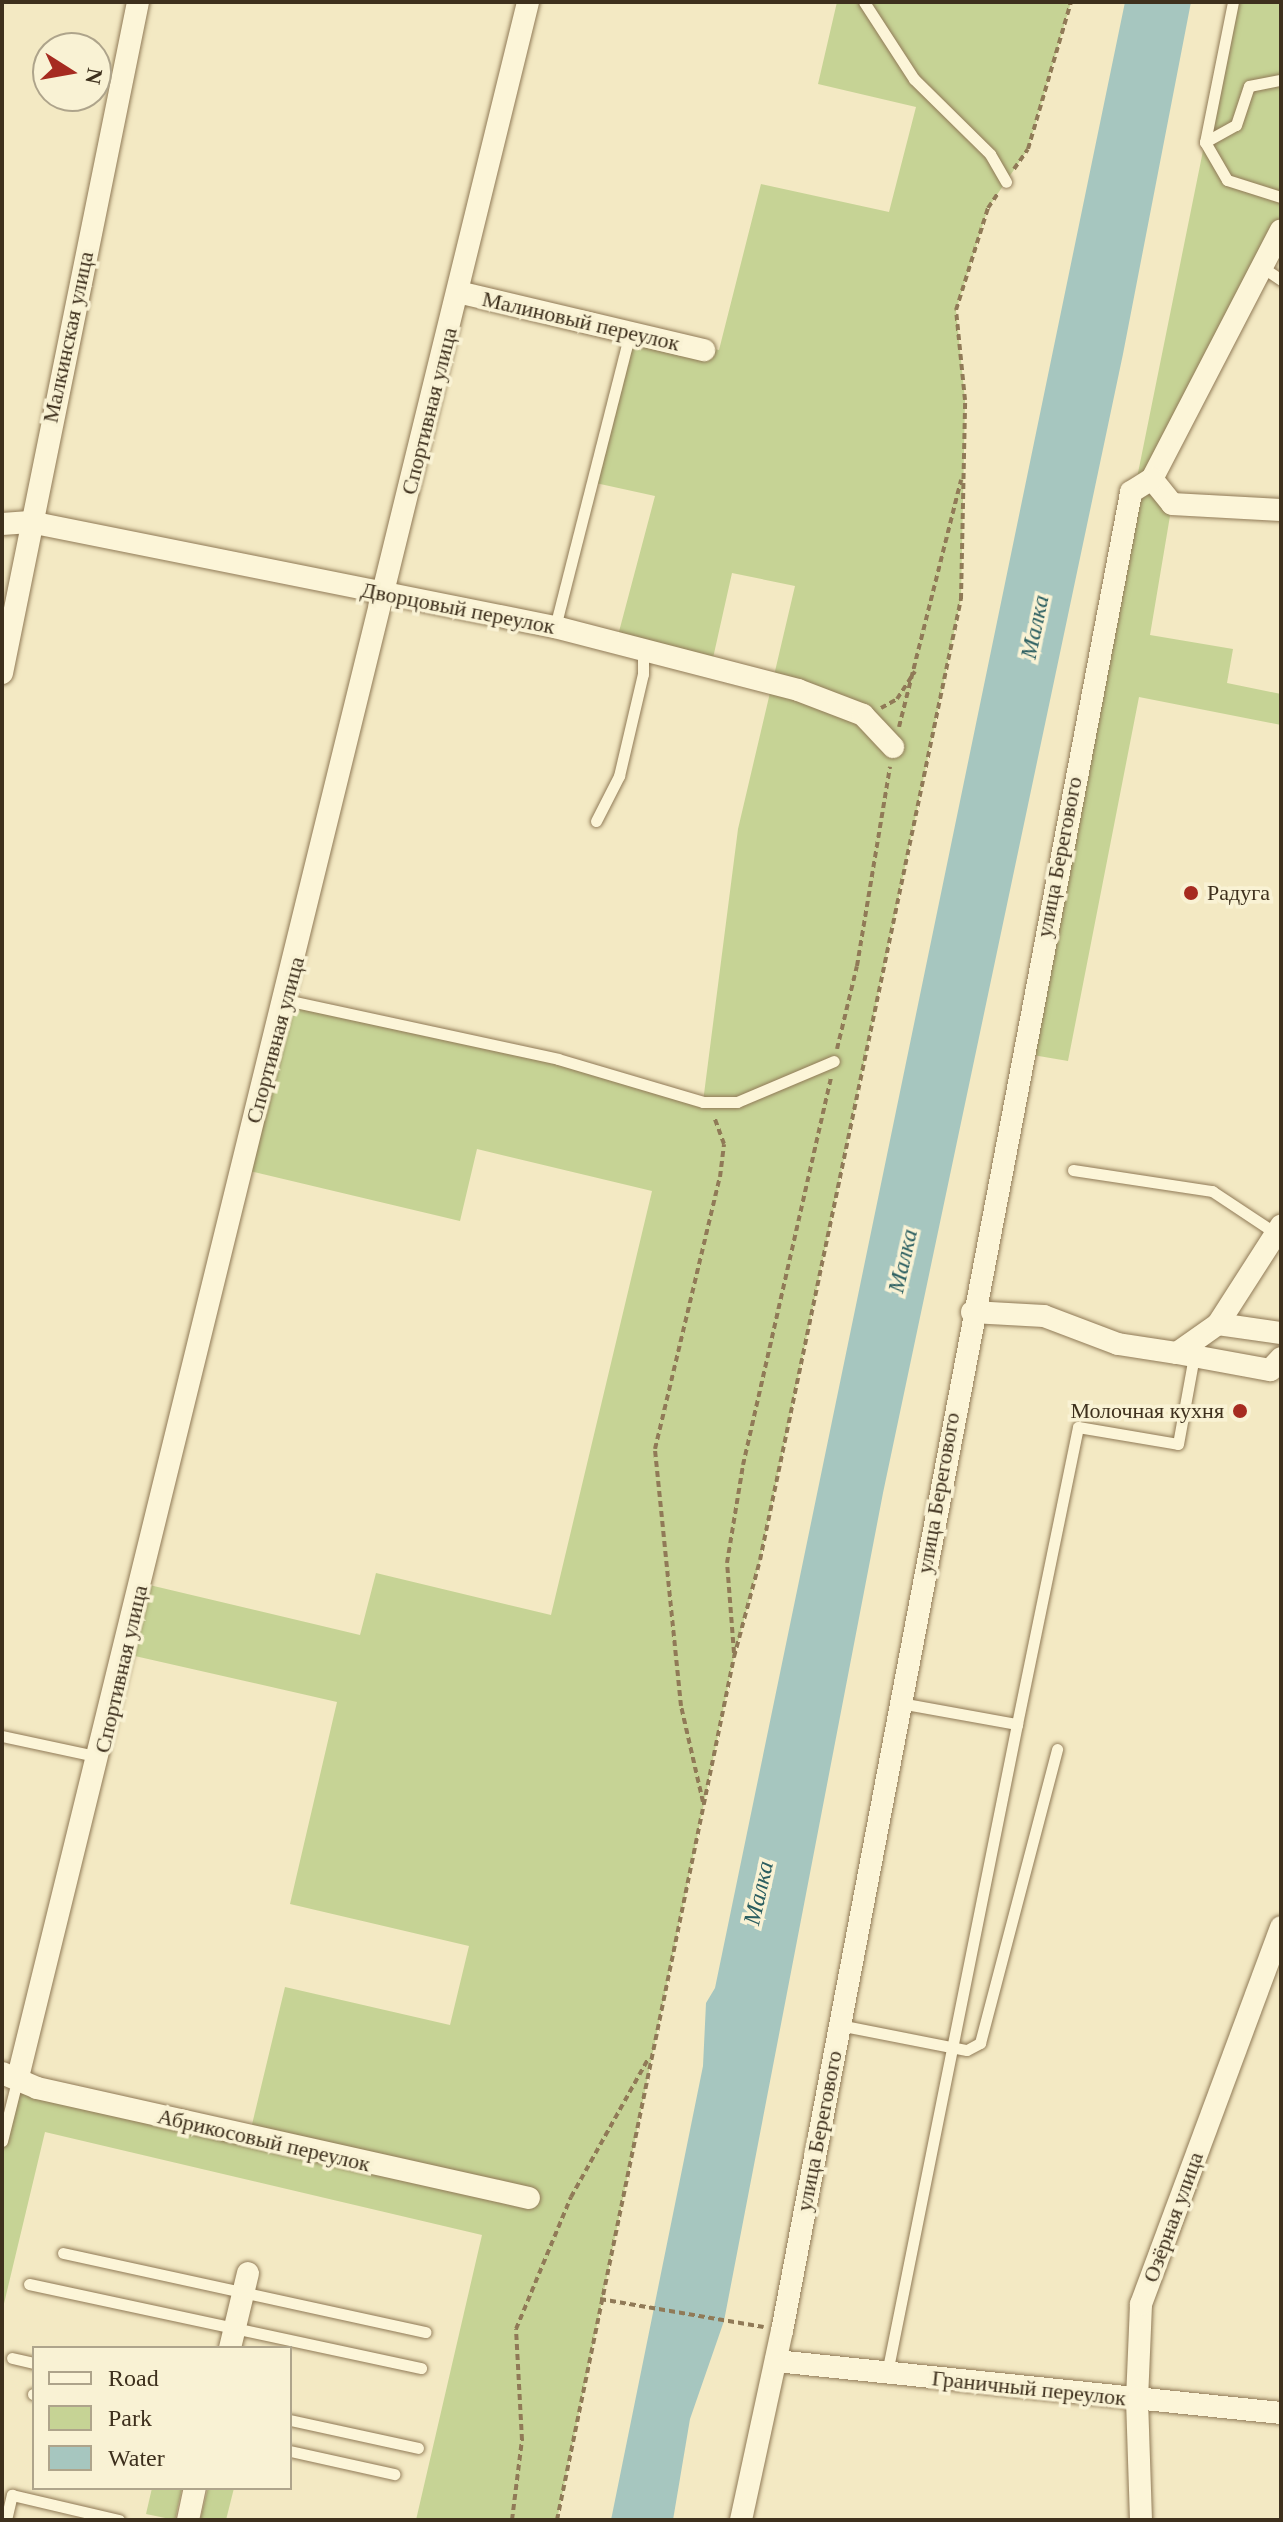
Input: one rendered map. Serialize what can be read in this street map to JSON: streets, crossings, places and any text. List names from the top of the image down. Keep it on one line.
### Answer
{"streets":{"street":["Малиновый переулок","Малкинская улица","Спортивная улица","Дворцовый переулок","улица Берегового","Абрикосовый переулок","Озёрная улица","Граничный переулок"]},"crossings":[["Малиновый переулок","Спортивная улица"],["Малкинская улица","Дворцовый переулок"],["Спортивная улица","Дворцовый переулок"],["Спортивная улица","Абрикосовый переулок"],["улица Берегового","Граничный переулок"],["Озёрная улица","Граничный переулок"]],"water":["Малка"],"places":["Радуга","Молочная кухня"],"legend":["Road","Park","Water"],"north":"right"}
